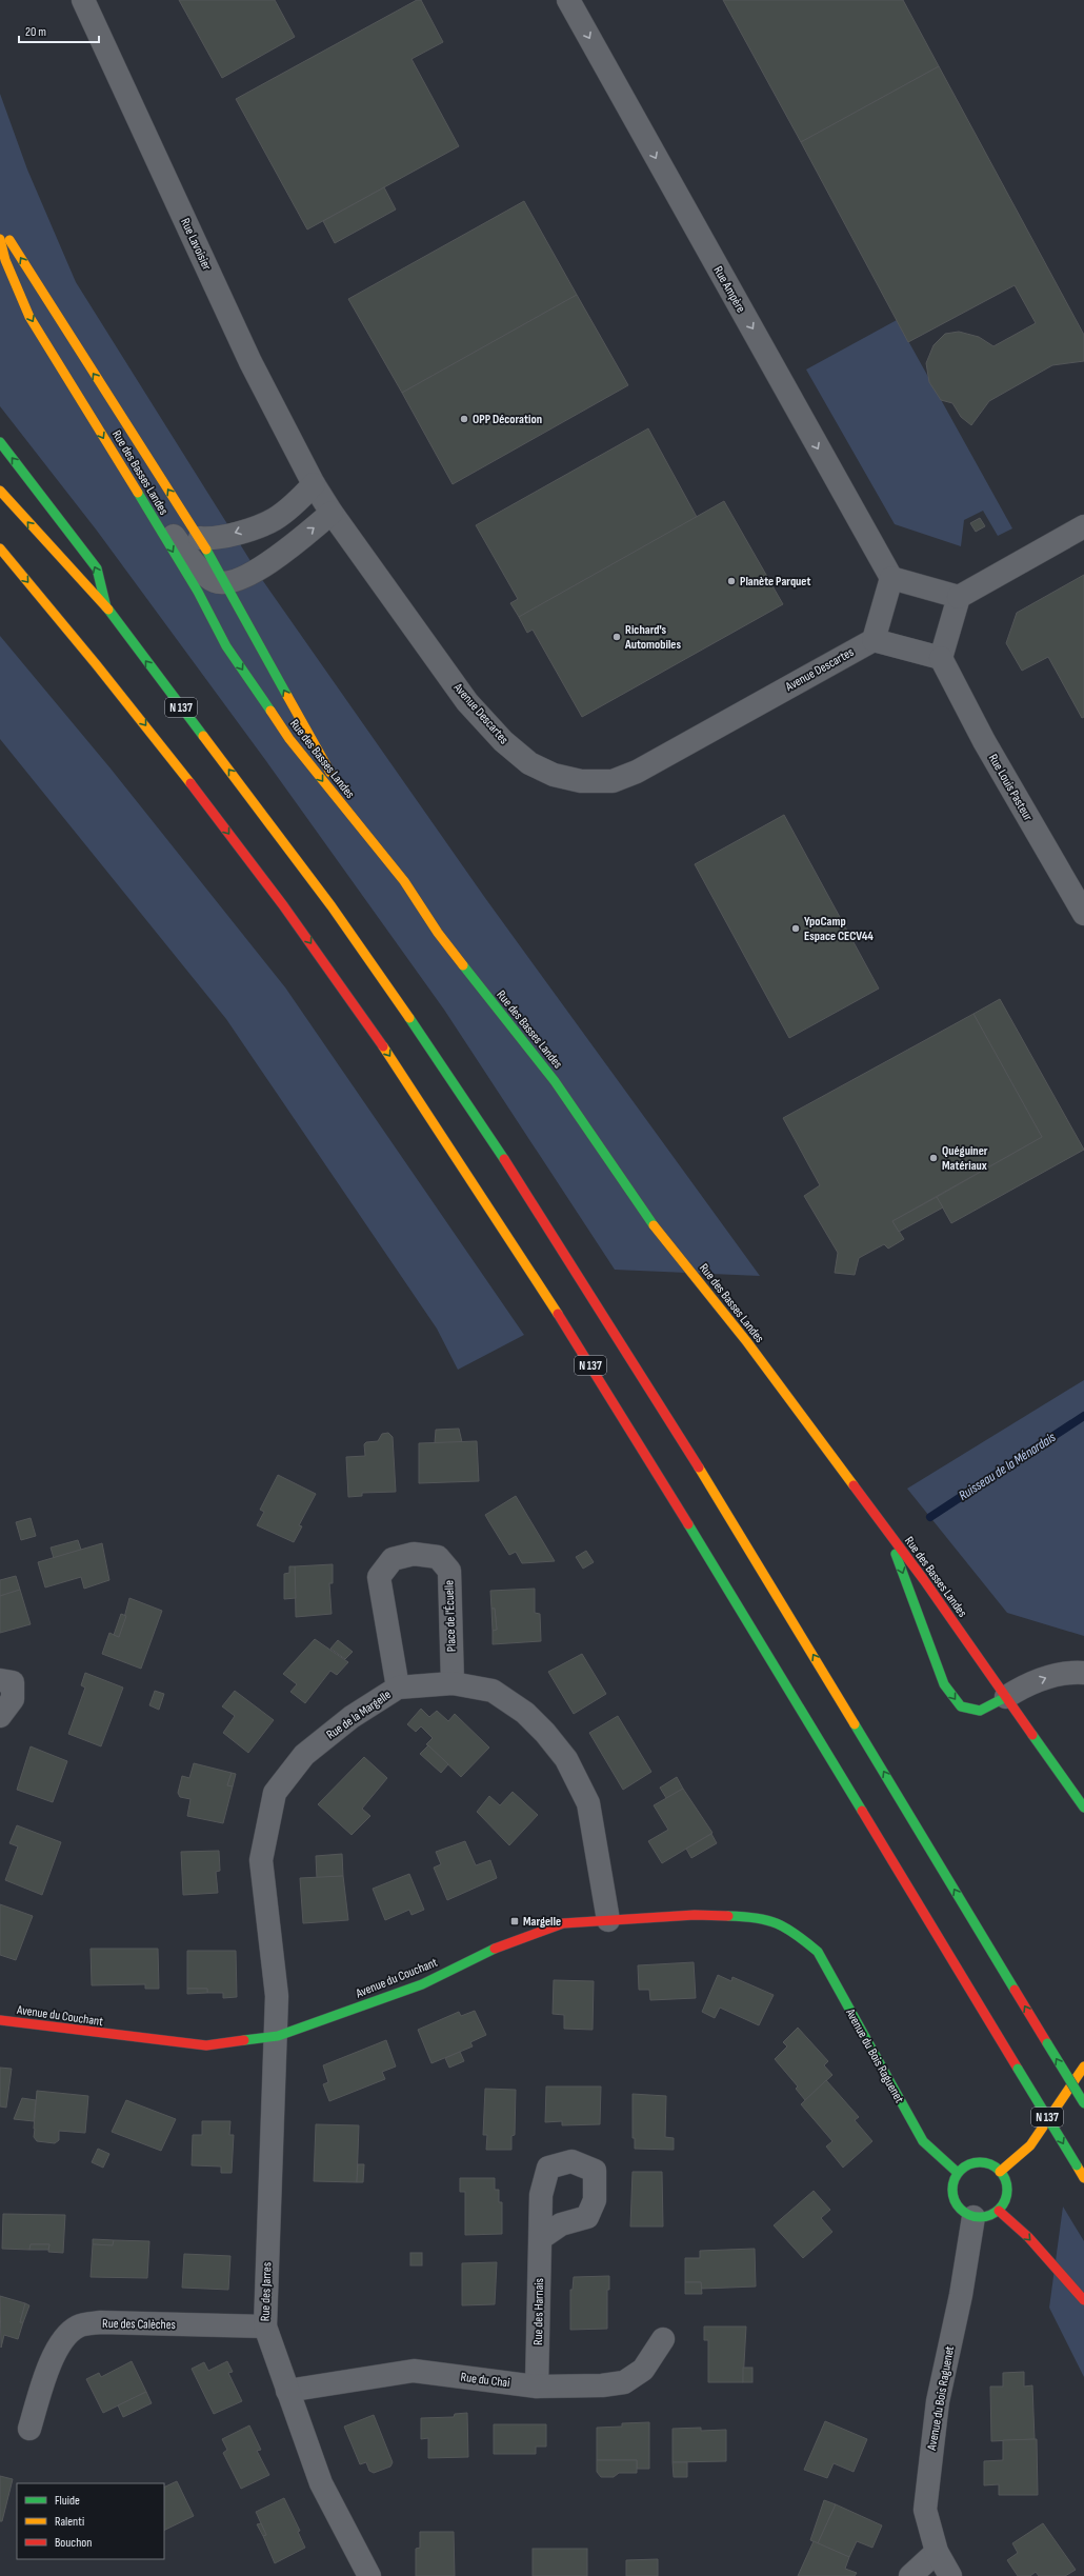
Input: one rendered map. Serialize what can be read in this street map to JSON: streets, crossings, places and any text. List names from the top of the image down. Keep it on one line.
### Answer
{"streets":{"main road":["Rue des Basses Landes","N 137","Avenue du Couchant","Avenue du Bois Raguenet"],"street":["Rue Lavoisier","Rue Ampère","Avenue Descartes","Rue Louis Pasteur","Place de l'Écuelle","Rue de la Margelle","Rue des Jarres","Rue des Harnais","Rue des Calèches","Rue du Chai"]},"crossings":[["Rue Lavoisier","Avenue Descartes"],["Place de l'Écuelle","Rue de la Margelle"],["Rue de la Margelle","Avenue du Couchant"],["Rue de la Margelle","Rue des Jarres"],["Avenue du Couchant","Avenue du Bois Raguenet"],["Avenue du Couchant","Rue des Jarres"],["Rue des Jarres","Rue des Calèches"],["Rue des Jarres","Rue du Chai"],["Rue des Harnais","Rue du Chai"]],"one_way":["Rue Ampère"],"water":["Ruisseau de la Ménardais"],"places":{"other":["OPP Décoration","Planète Parquet","Richard's Automobiles","YpoCamp Espace CECV44","Quéguiner Matériaux"],"transit":["Margelle"]},"legend":["Fluide","Ralenti","Bouchon"],"scale_bar":"20 m"}
